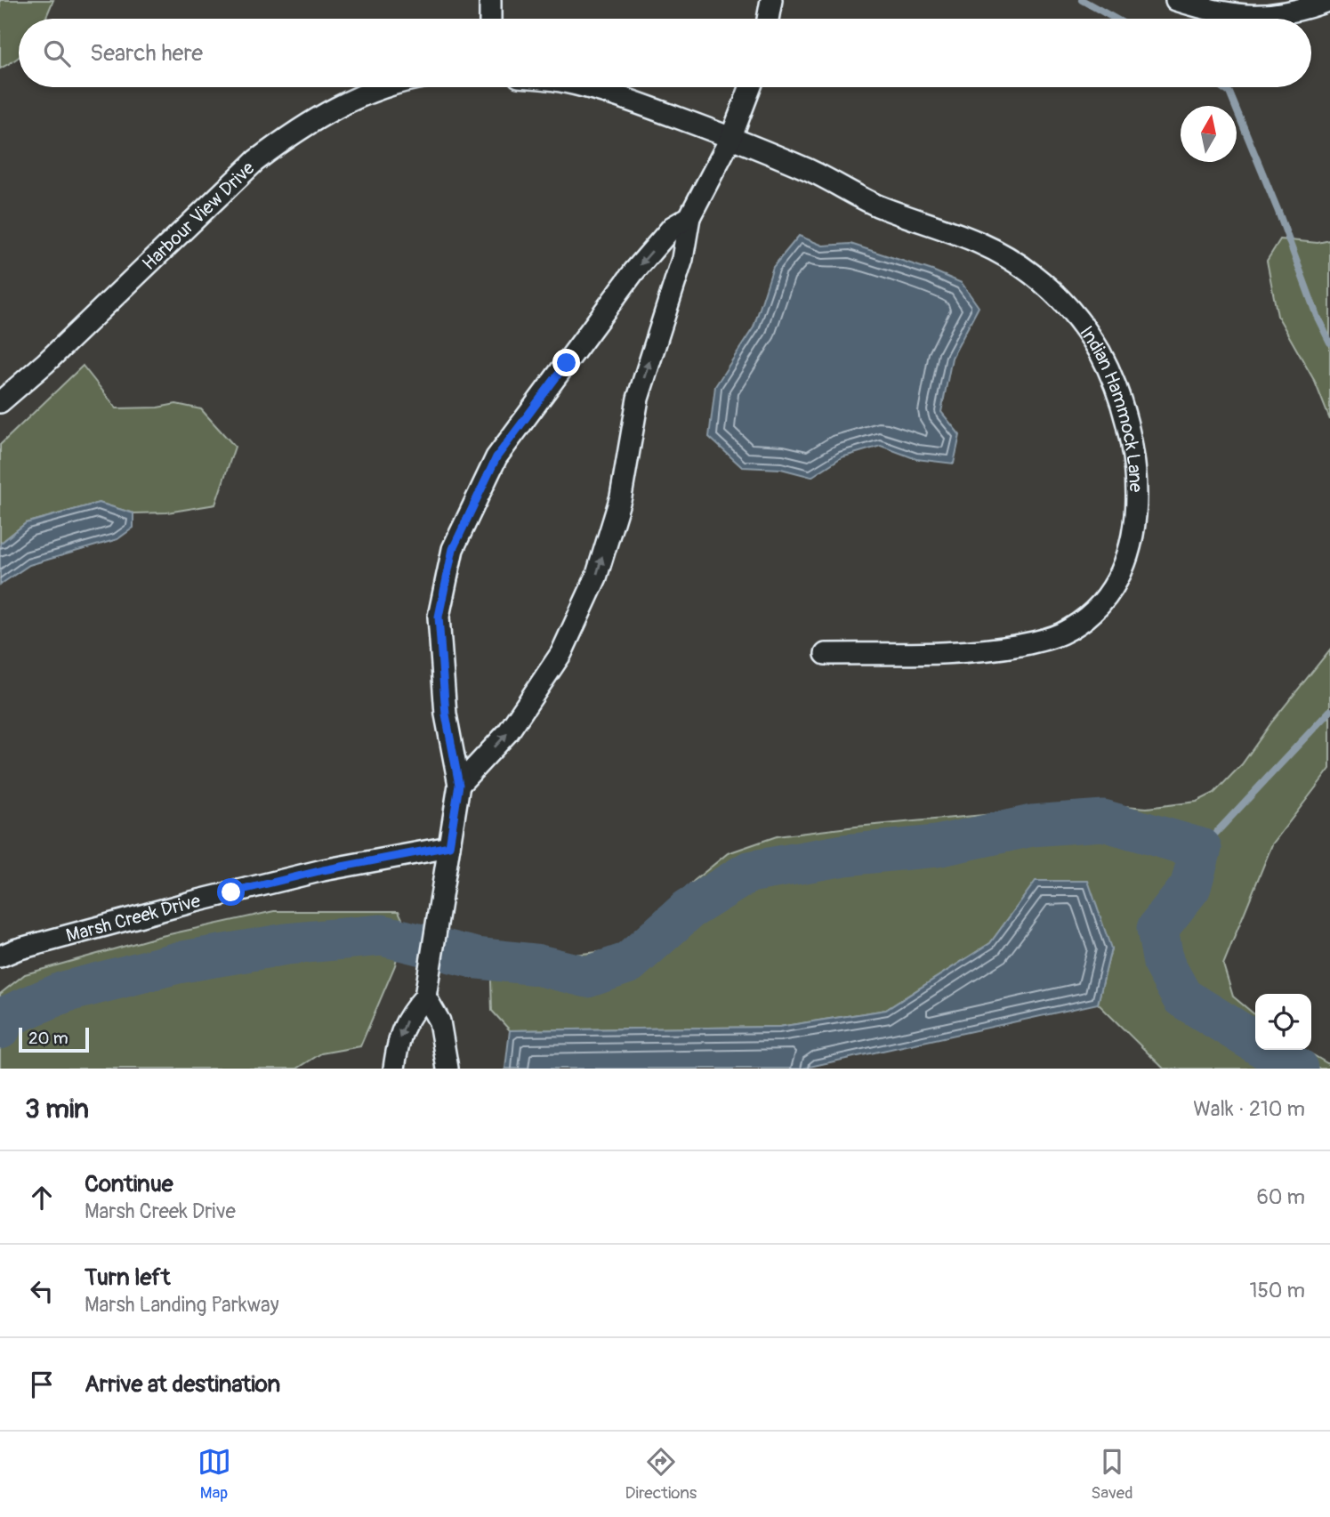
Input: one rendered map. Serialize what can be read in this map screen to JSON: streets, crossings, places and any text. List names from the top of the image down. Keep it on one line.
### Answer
{"streets":{"street":["Harbour View Drive","Indian Hammock Lane","Marsh Creek Drive"]},"scale_bar":"20 m","north":"top","page":{"search":"Search here","scale":"20 m","heading":["3 min","Walk · 210 m"],"list":[["Continue","Marsh Creek Drive","60 m"],["Turn left","Marsh Landing Parkway","150 m"],"Arrive at destination"],"nav":["Map","Directions","Saved"]}}
